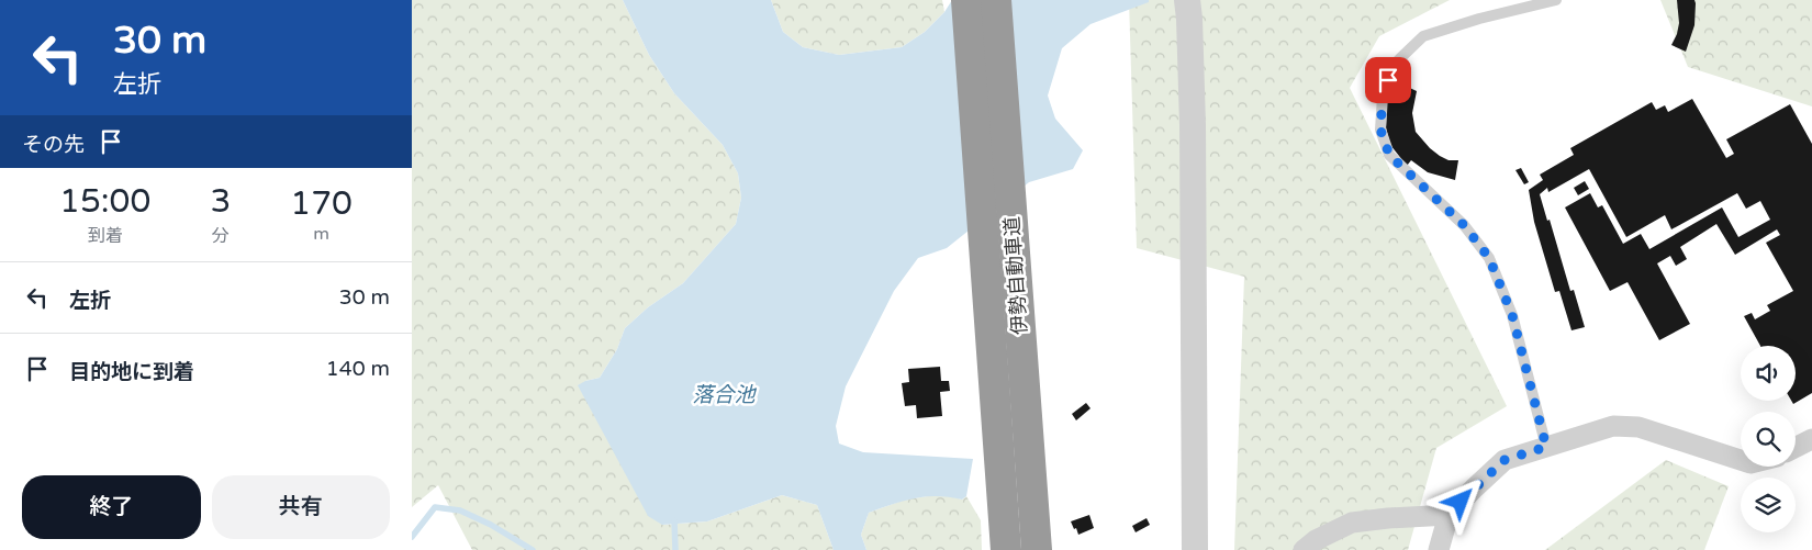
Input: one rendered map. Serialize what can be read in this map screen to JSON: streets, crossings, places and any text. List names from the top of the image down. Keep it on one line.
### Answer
{"streets":{"highway":["伊勢自動車道"]},"water":["落合池"],"page":{"turn":["30 m","左折"],"then":"その先","eta":["15:00","到着","3","分","170","m"],"list":[{"name":"左折","value":"30 m"},{"name":"目的地に到着","value":"140 m"}],"buttons":["終了","共有"]}}
